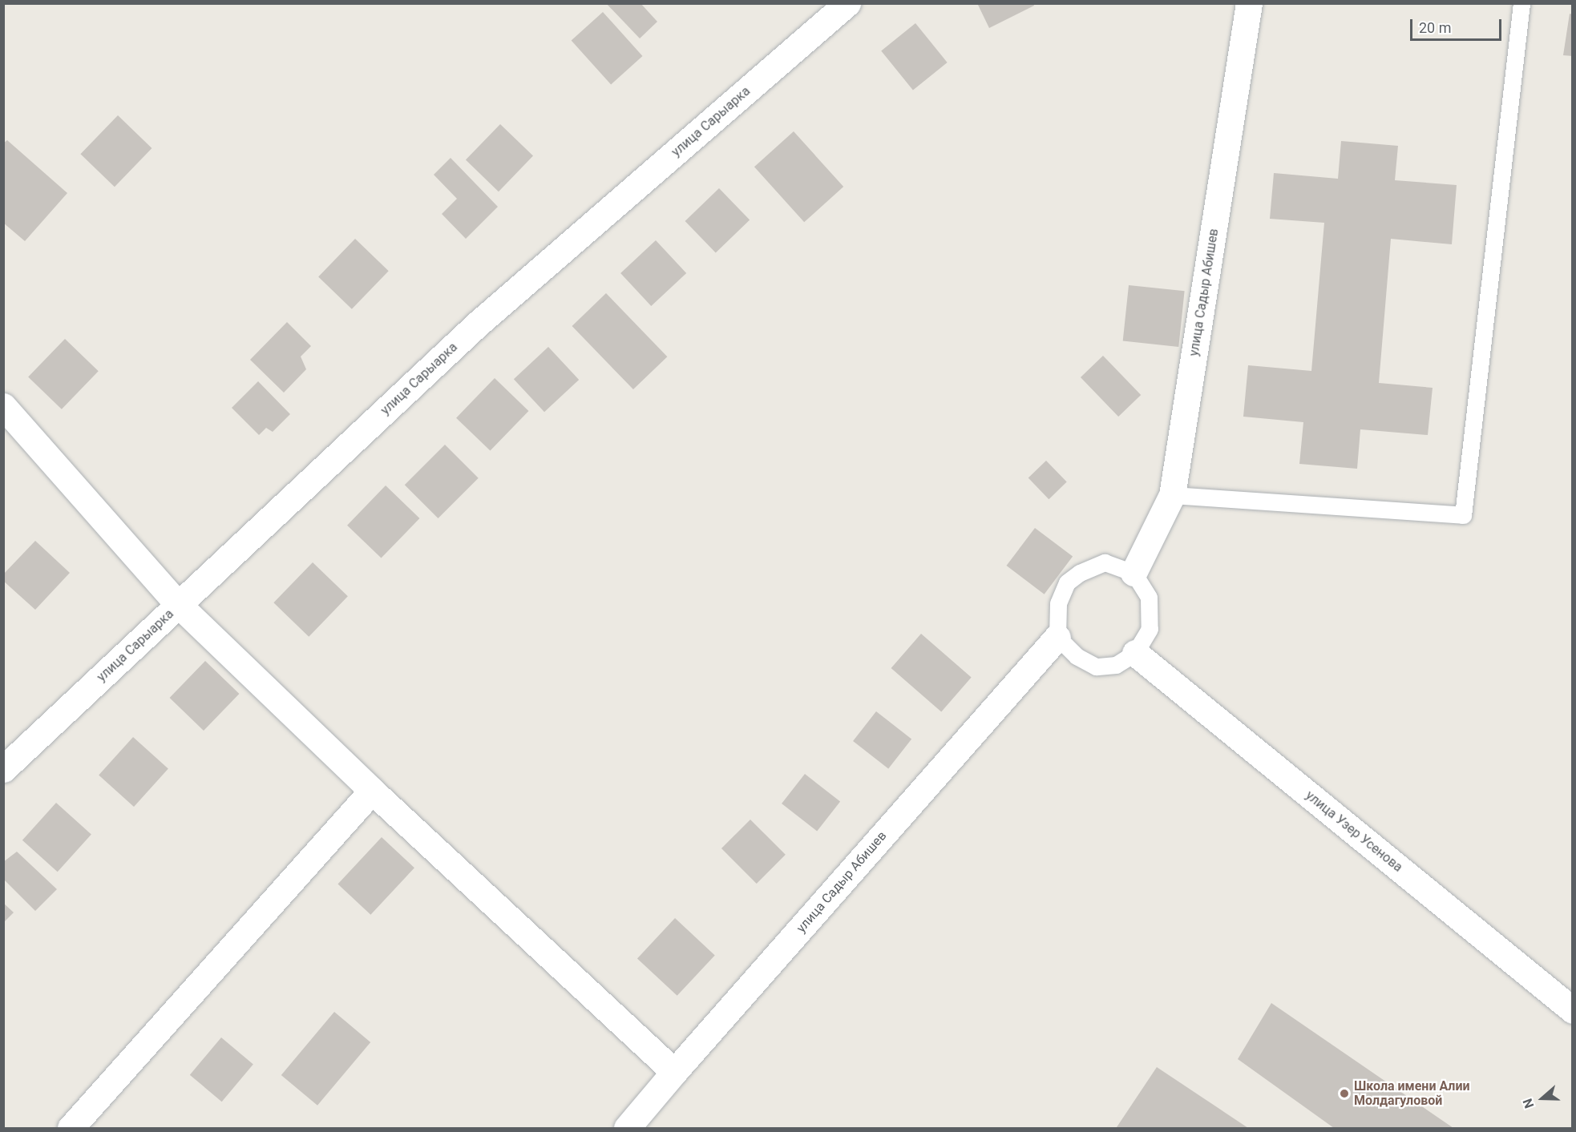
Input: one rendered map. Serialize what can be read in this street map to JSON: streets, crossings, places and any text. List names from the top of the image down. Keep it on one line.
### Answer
{"streets":{"street":["улица Сарыарка","улица Садыр Абишев","улица Узер Усенова"]},"crossings":[["улица Садыр Абишев","улица Узер Усенова"]],"places":["Школа имени Алии Молдагуловой"],"scale_bar":"20 m","north":"left"}
